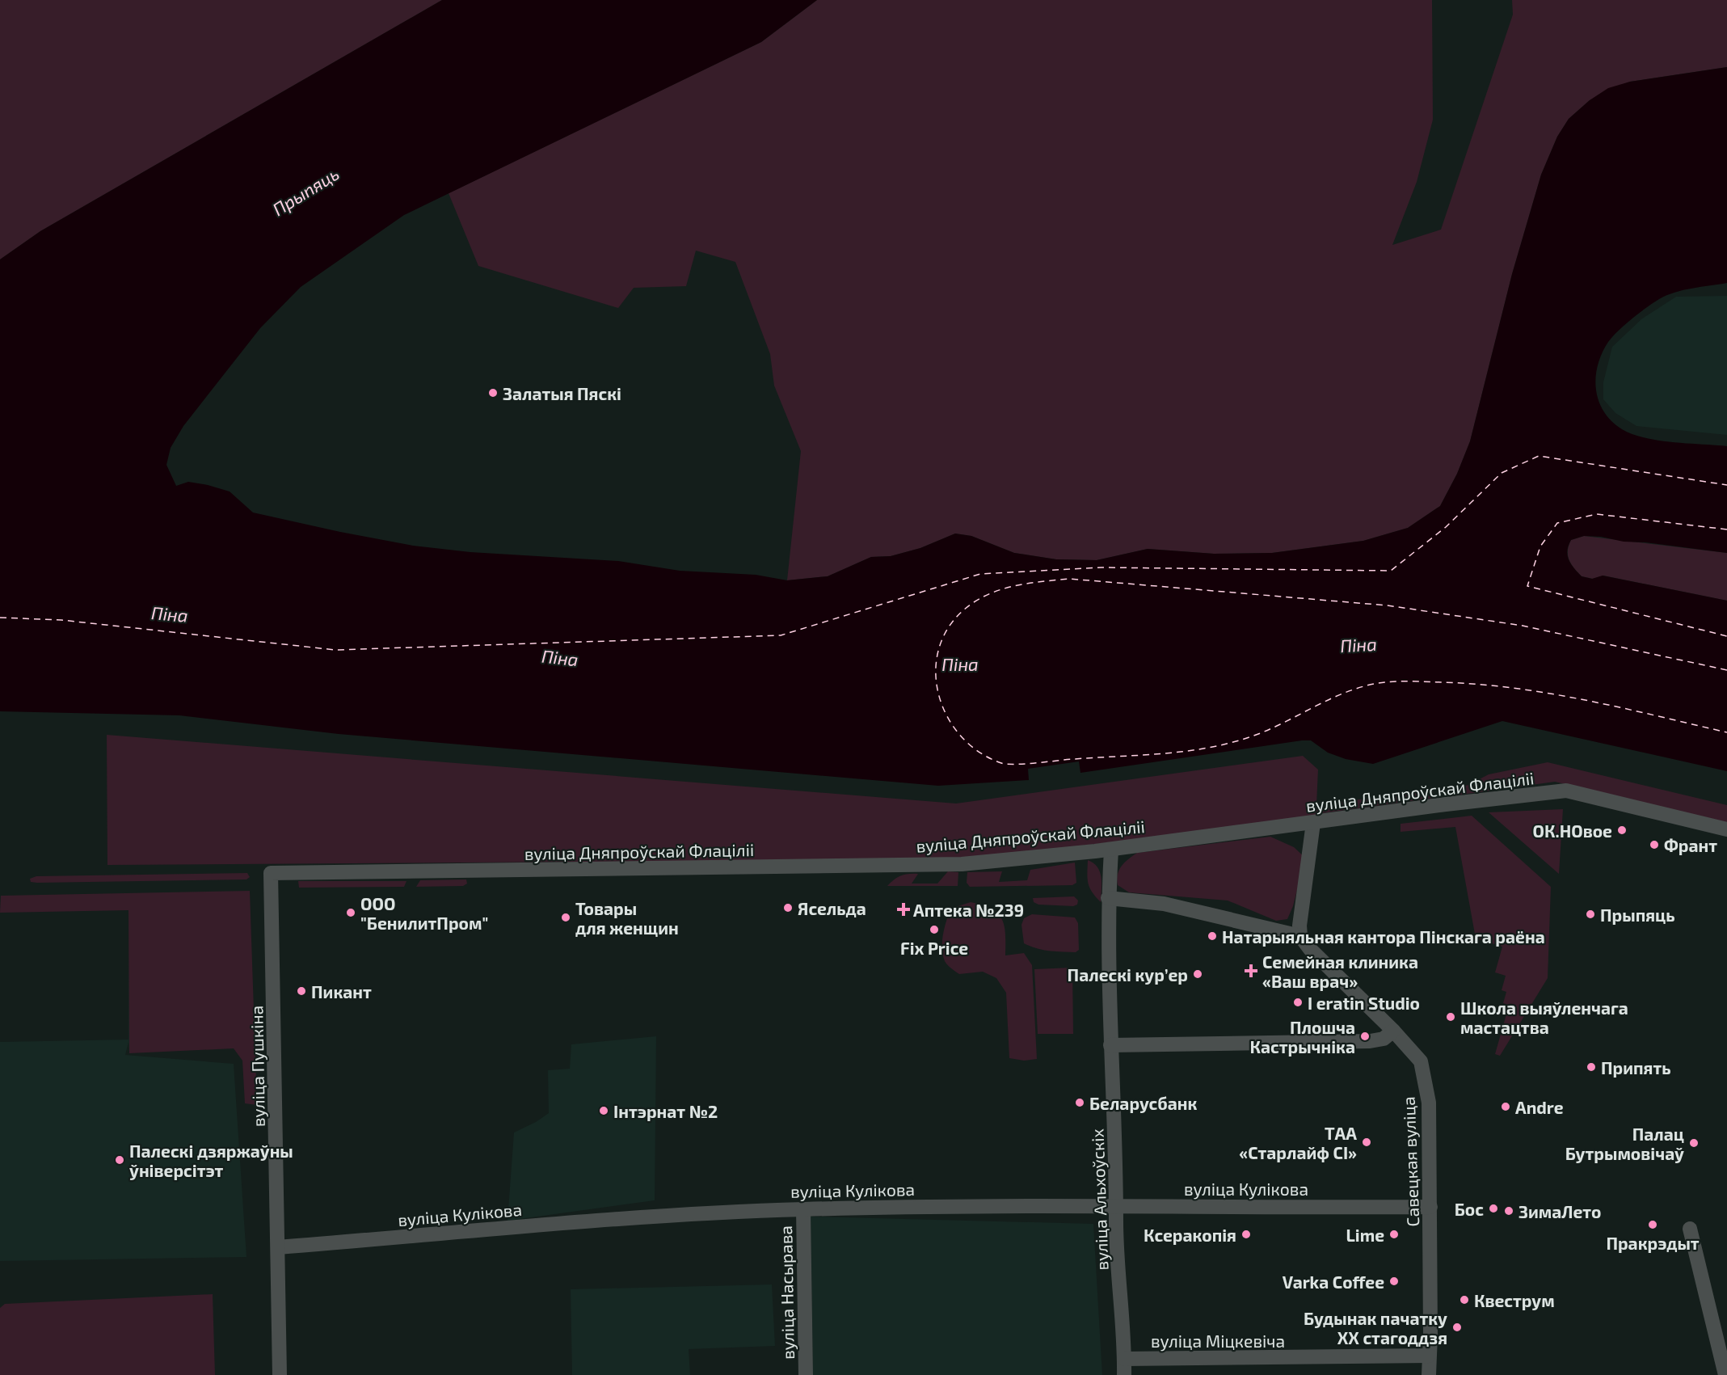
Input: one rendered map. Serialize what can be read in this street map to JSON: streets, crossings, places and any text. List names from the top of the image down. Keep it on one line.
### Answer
{"streets":{"street":["вуліца Дняпроўскай Флаціліі","вуліца Пушкіна","Савецкая вуліца","вуліца Кулікова","вуліца Альхоўскіх","вуліца Насырава","вуліца Міцкевіча"]},"crossings":[["вуліца Дняпроўскай Флаціліі","вуліца Пушкіна"],["вуліца Дняпроўскай Флаціліі","вуліца Альхоўскіх"],["вуліца Пушкіна","вуліца Кулікова"],["Савецкая вуліца","вуліца Кулікова"],["Савецкая вуліца","вуліца Міцкевіча"],["вуліца Кулікова","вуліца Альхоўскіх"],["вуліца Кулікова","вуліца Насырава"],["вуліца Альхоўскіх","вуліца Міцкевіча"]],"water":["Прыпяць","Піна"],"places":{"other":["Залатыя Пяскі","ОК.НОвое","Франт","Ясельда","ООО \"БенилитПром\"","Прыпяць","Товары для женщин","Fix Price","Натарыяльная кантора Пінскага раёна","Палескі курʼер","Пикант","I eratin Studio","Школа выяўленчага мастацтва","Плошча Кастрычніка","Припять","Беларусбанк","Andre","Інтэрнат №2","ТАА «Старлайф СІ»","Палац Бутрымовічаў","Палескі дзяржаўны ўніверсітэт","Бос","ЗимаЛето","Пракрэдыт","Ксеракопія","Lime","Varka Coffee","Квеструм","Будынак пачатку ХХ стагоддзя"],"health":["Аптека №239","Семейная клиника «Ваш врач»"]}}
